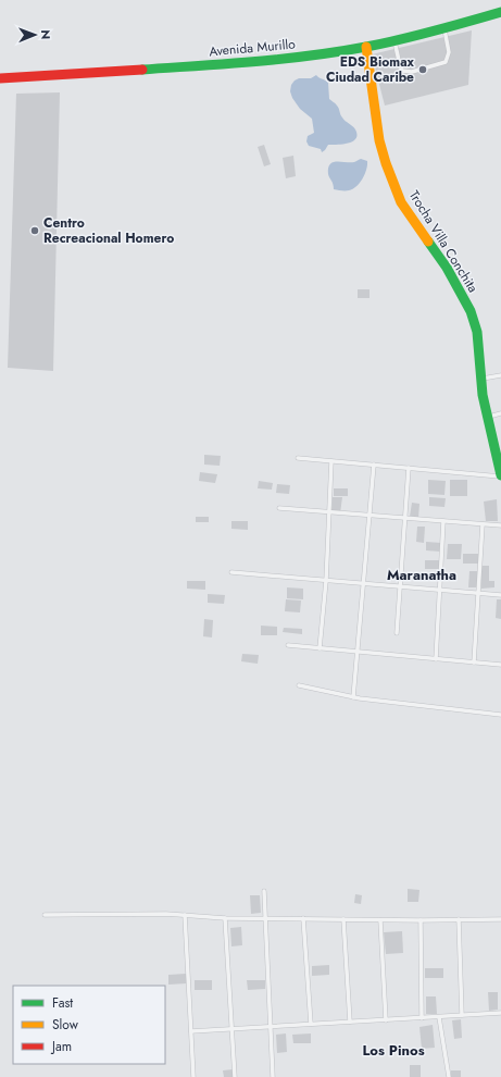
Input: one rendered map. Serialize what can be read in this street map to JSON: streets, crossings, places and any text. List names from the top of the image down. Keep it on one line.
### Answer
{"streets":{"main road":["Avenida Murillo","Trocha Villa Conchita"]},"crossings":[["Avenida Murillo","Trocha Villa Conchita"]],"districts":["Maranatha","Los Pinos"],"places":["EDS Biomax Ciudad Caribe","Centro Recreacional Homero"],"legend":["Fast","Slow","Jam"],"north":"right"}
